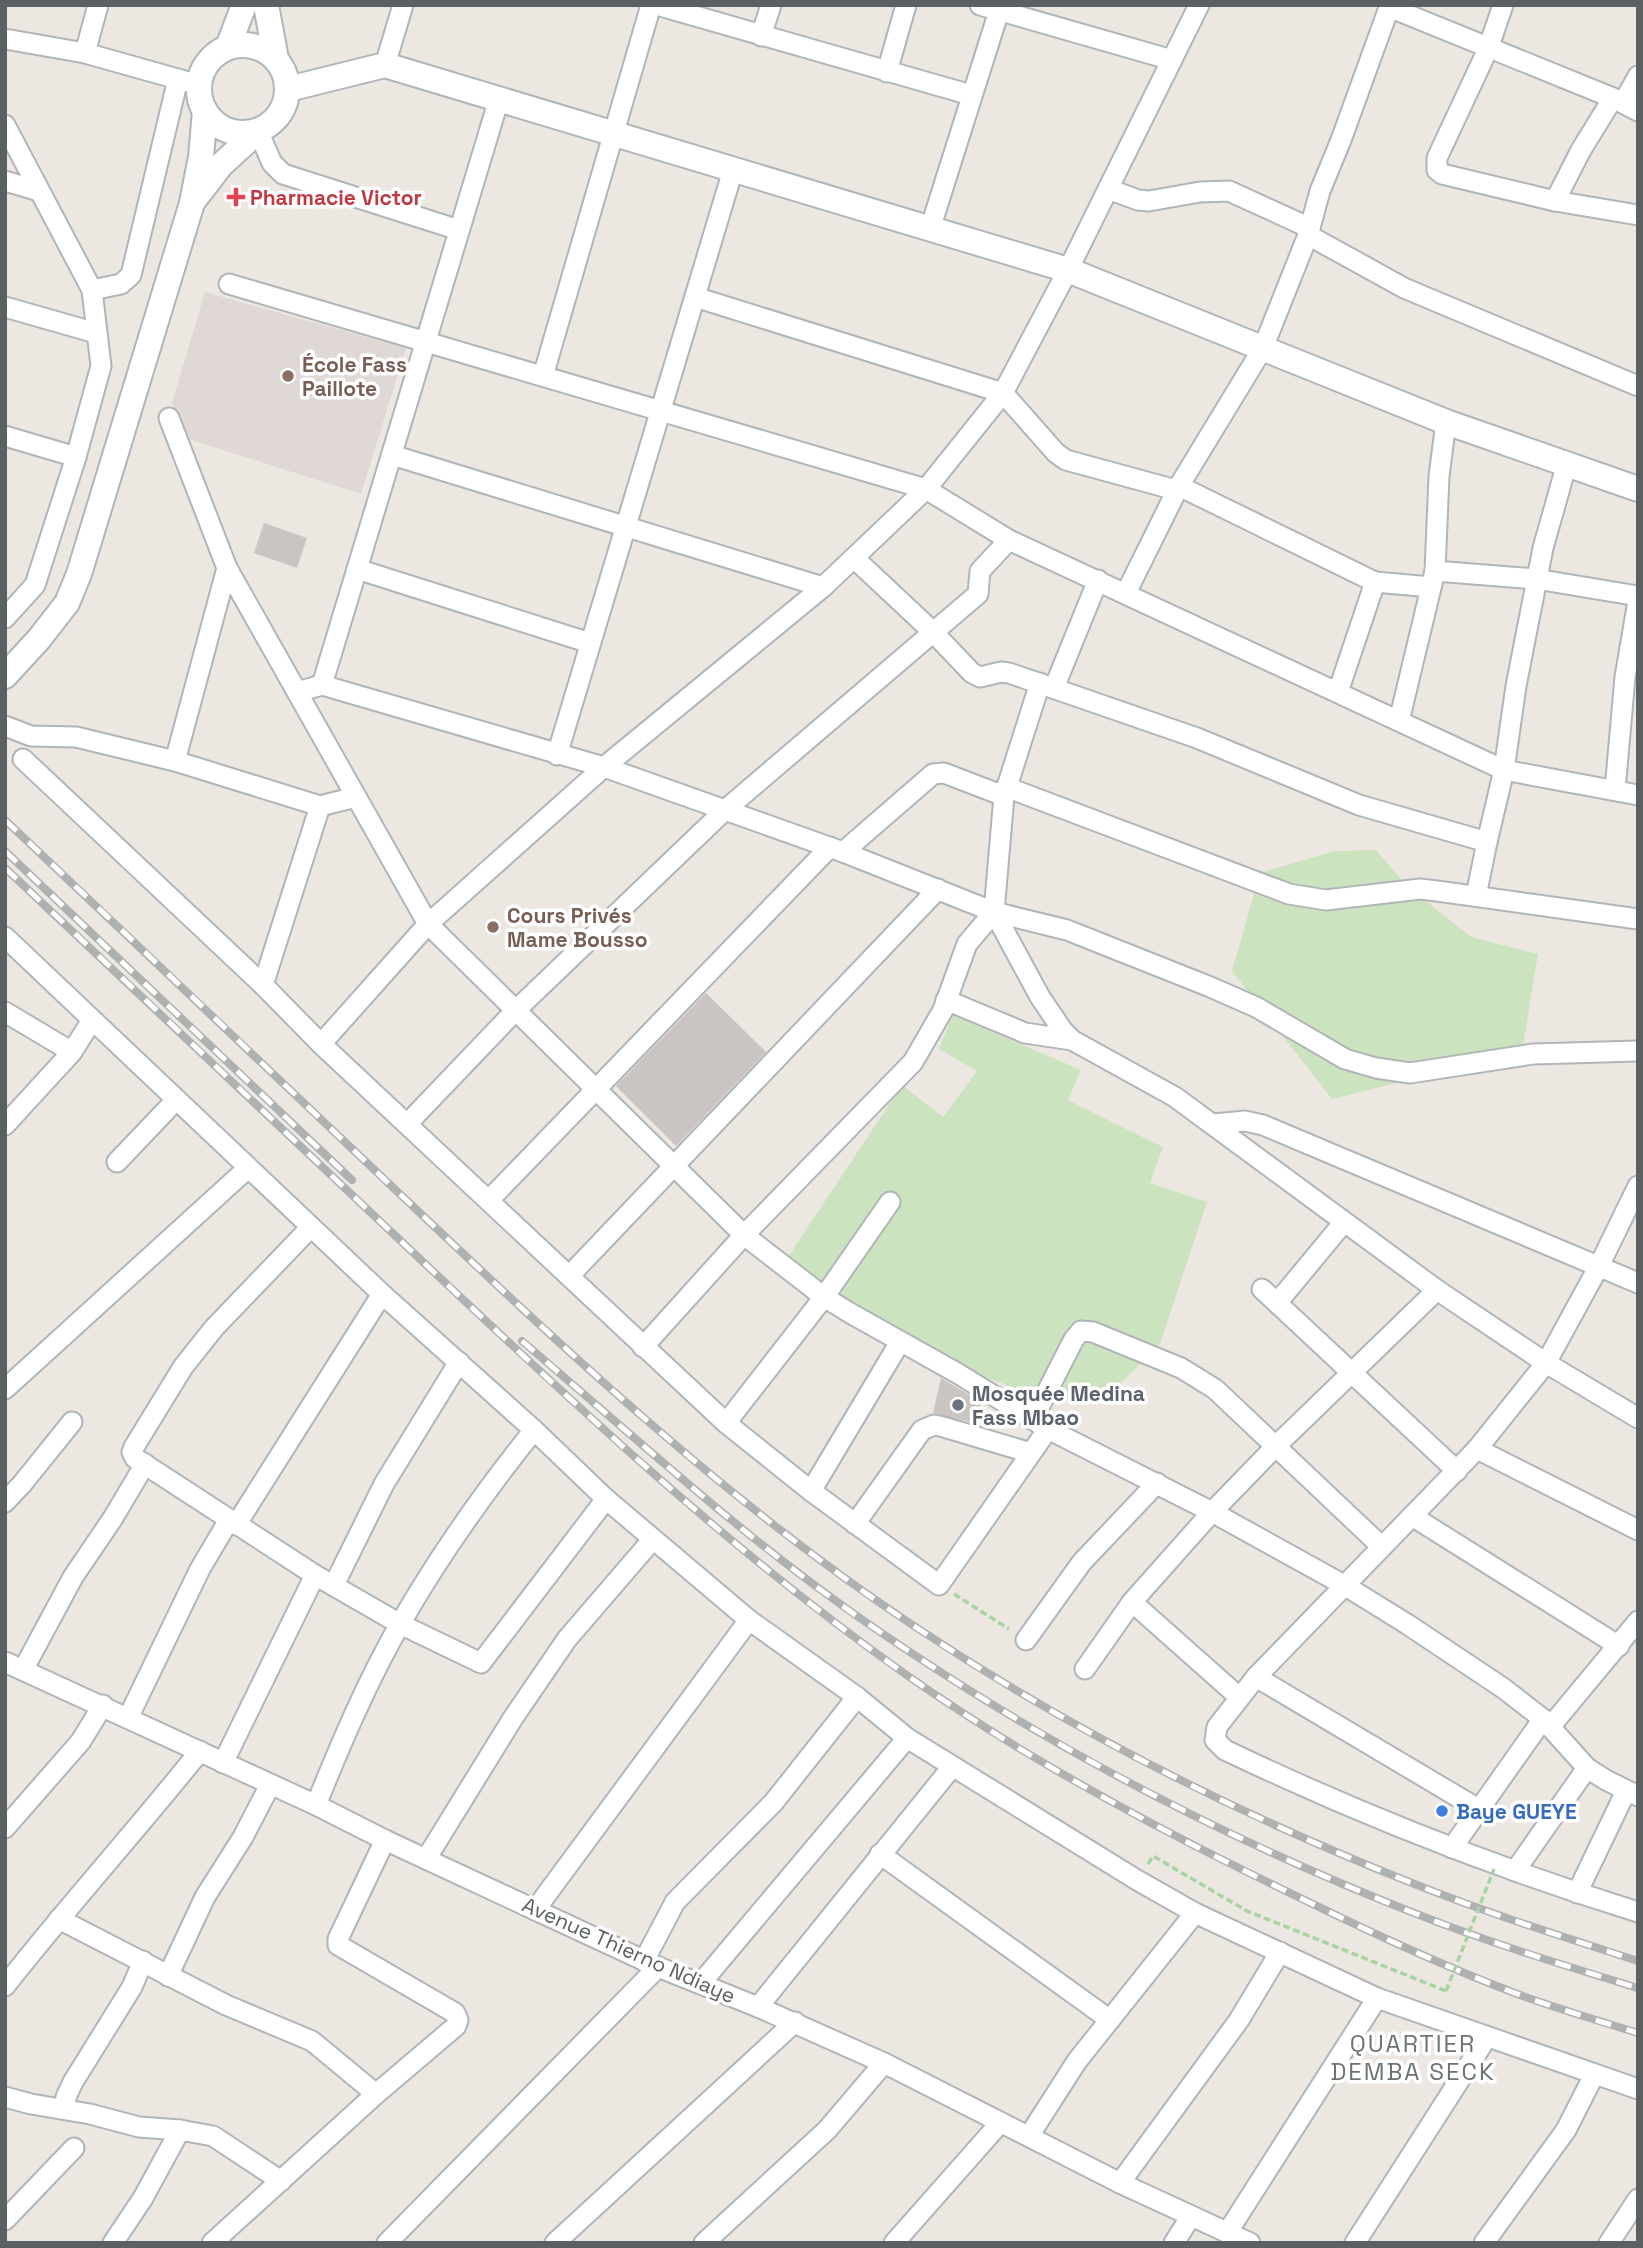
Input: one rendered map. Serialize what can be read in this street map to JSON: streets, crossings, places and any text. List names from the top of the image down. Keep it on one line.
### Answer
{"streets":{"street":["Avenue Thierno Ndiaye"]},"districts":["QUARTIER DEMBA SECK"],"places":{"health":["Pharmacie Victor"],"other":["École Fass Paillote","Cours Privés Mame Bousso","Mosquée Medina Fass Mbao","Baye GUEYE"]}}
